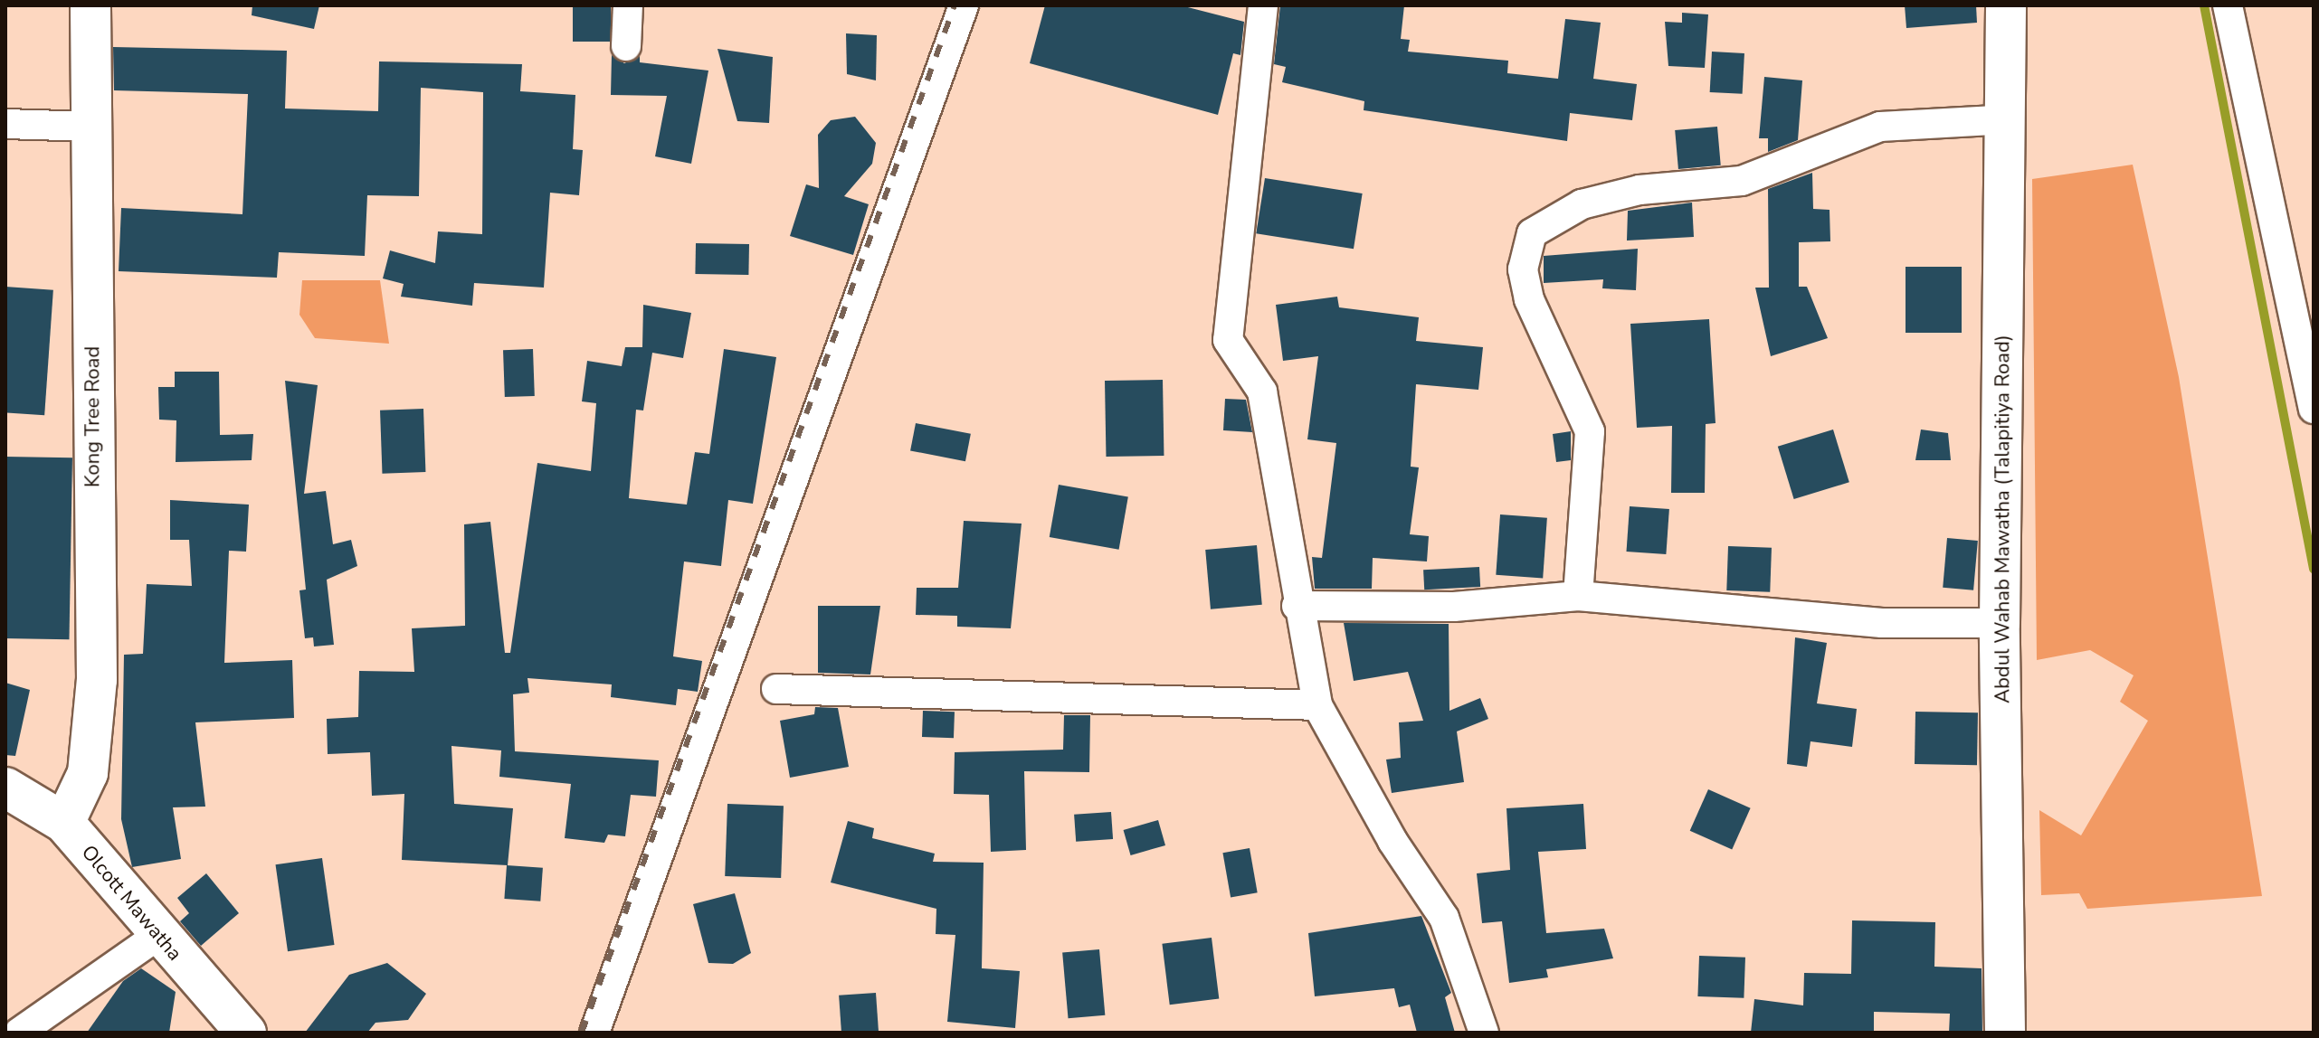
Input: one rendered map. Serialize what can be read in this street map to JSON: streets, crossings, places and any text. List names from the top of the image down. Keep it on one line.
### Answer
{"streets":{"main road":["Kong Tree Road","Abdul Wahab Mawatha (Talapitiya Road)","Olcott Mawatha"]},"crossings":[["Kong Tree Road","Olcott Mawatha"]]}
